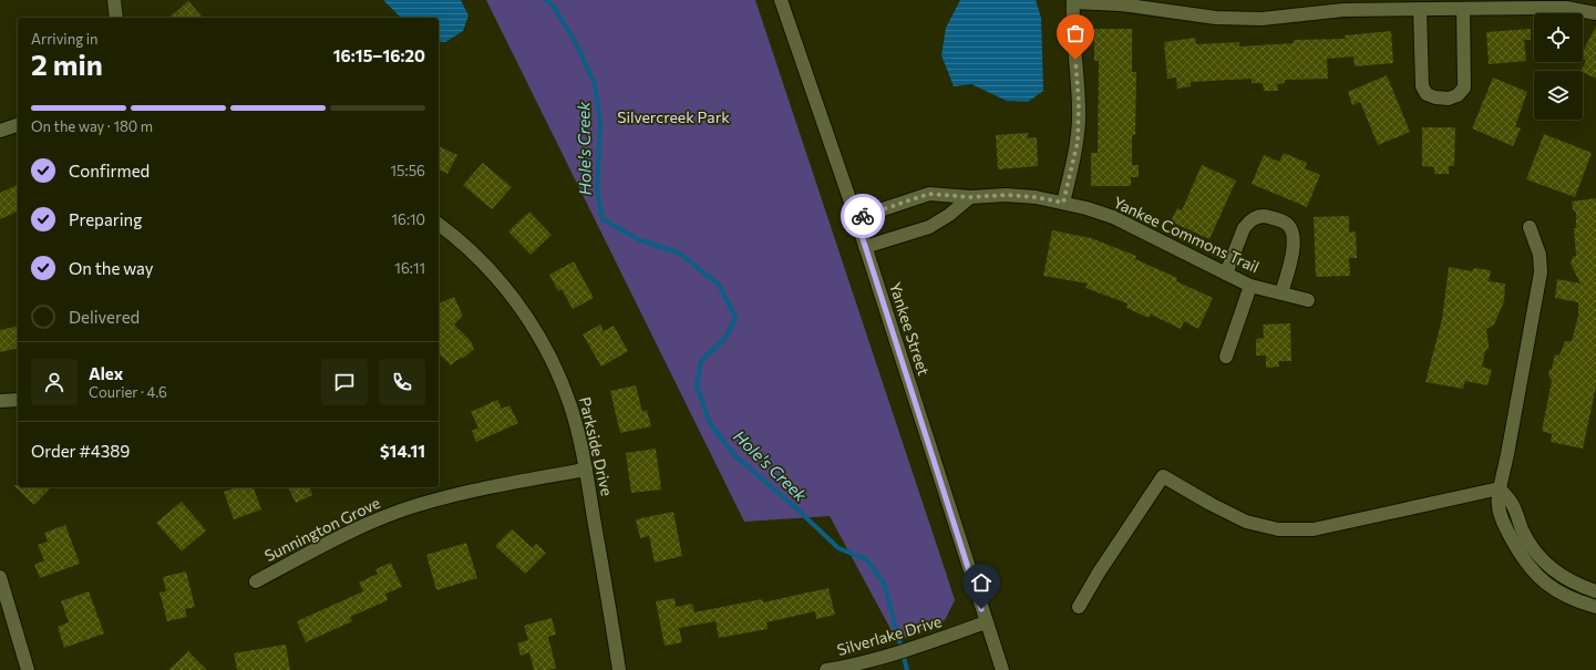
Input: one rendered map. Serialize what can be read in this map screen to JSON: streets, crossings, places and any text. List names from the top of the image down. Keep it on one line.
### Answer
{"streets":{"street":["Yankee Commons Trail","Yankee Street","Parkside Drive","Sunnington Grove","Silverlake Drive"]},"crossings":[["Yankee Commons Trail","Yankee Street"],["Yankee Street","Silverlake Drive"],["Parkside Drive","Sunnington Grove"]],"water":["Hole's Creek"],"parks":["Silvercreek Park"],"page":{"heading":["2 min","Arriving in","16:15–16:20"],"panel":["Alex","Courier · 4.6","Order #4389","$14.11"],"bar":"On the way · 180 m","list":[["Confirmed","15:56"],["Preparing","16:10"],["On the way","16:11"],"Delivered"]}}
